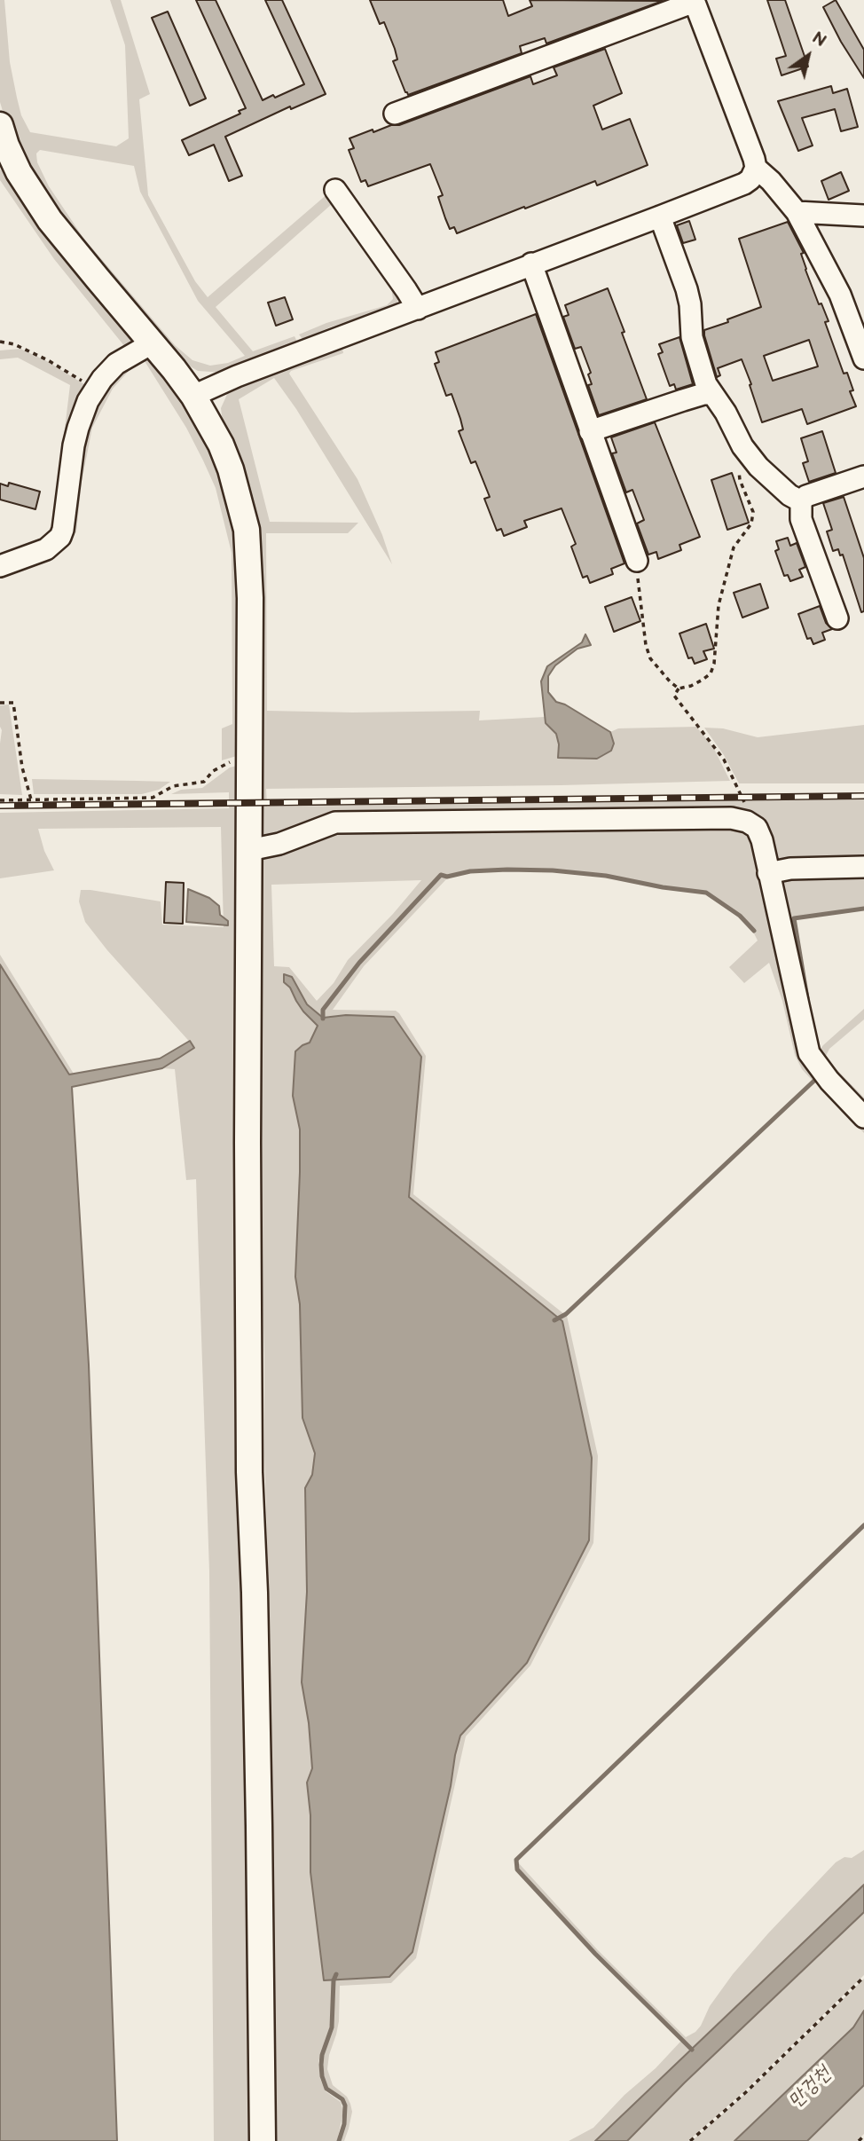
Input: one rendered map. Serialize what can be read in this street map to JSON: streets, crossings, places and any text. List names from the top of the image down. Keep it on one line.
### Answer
{"water":["만겅천"],"north":"top right"}
